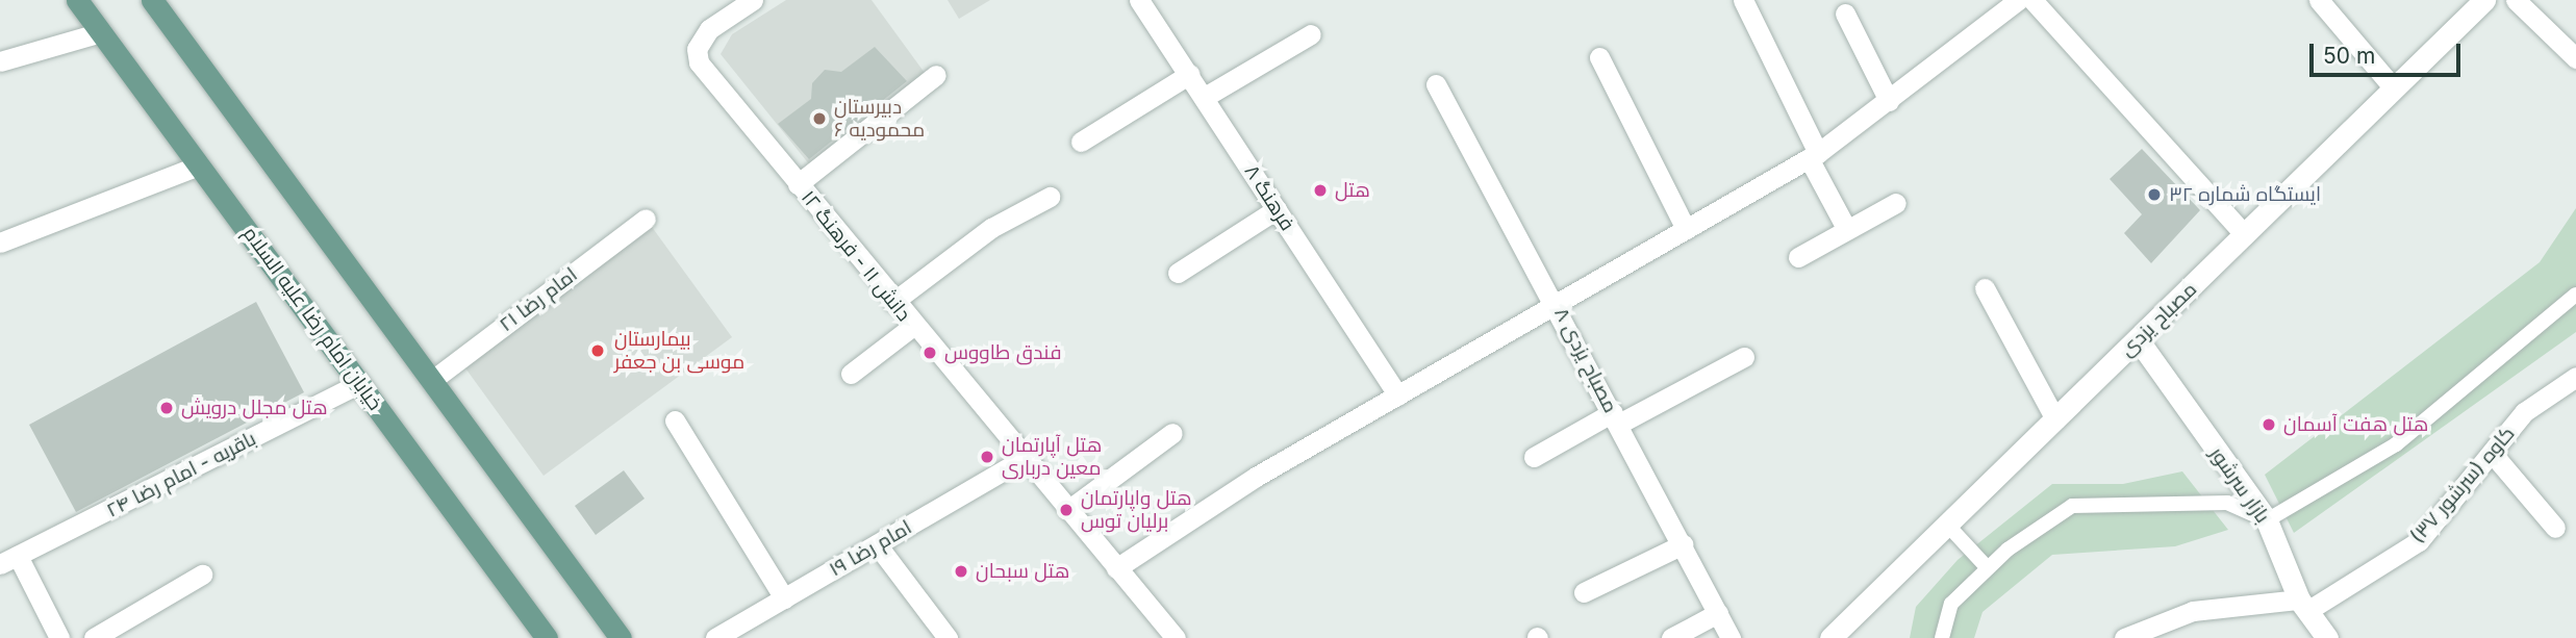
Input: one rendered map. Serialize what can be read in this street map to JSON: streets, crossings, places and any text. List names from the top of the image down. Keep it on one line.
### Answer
{"streets":{"main road":["خیابان امام رضا علیه السلام","مصباح یزدی","بازار سرشور"],"street":["فرهنگ ۸","دانش ۱۱ - فرهنگ ۱۲","امام رضا ۲۱","مصباح یزدی ۸","باقریه - امام رضا ۲۴","کاوه (سرشور ۳۷)","امام رضا ۱۹"]},"crossings":[["دانش ۱۱ - فرهنگ ۱۲","امام رضا ۱۹"],["خیابان امام رضا علیه السلام","باقریه - امام رضا ۲۴"],["مصباح یزدی","بازار سرشور"],["بازار سرشور","کاوه (سرشور ۳۷)"]],"places":["دبیرستان محمودیه ۶","هتل","ایستگاه شماره ۳۲","بیمارستان موسی بن جعفر","فندق طاووس","هتل مجلل درویش","هتل هفت آسمان","هتل آپارتمان معین درباری","هتل واپارتمان برلیان توس","هتل سبحان"],"scale_bar":"50 m"}
